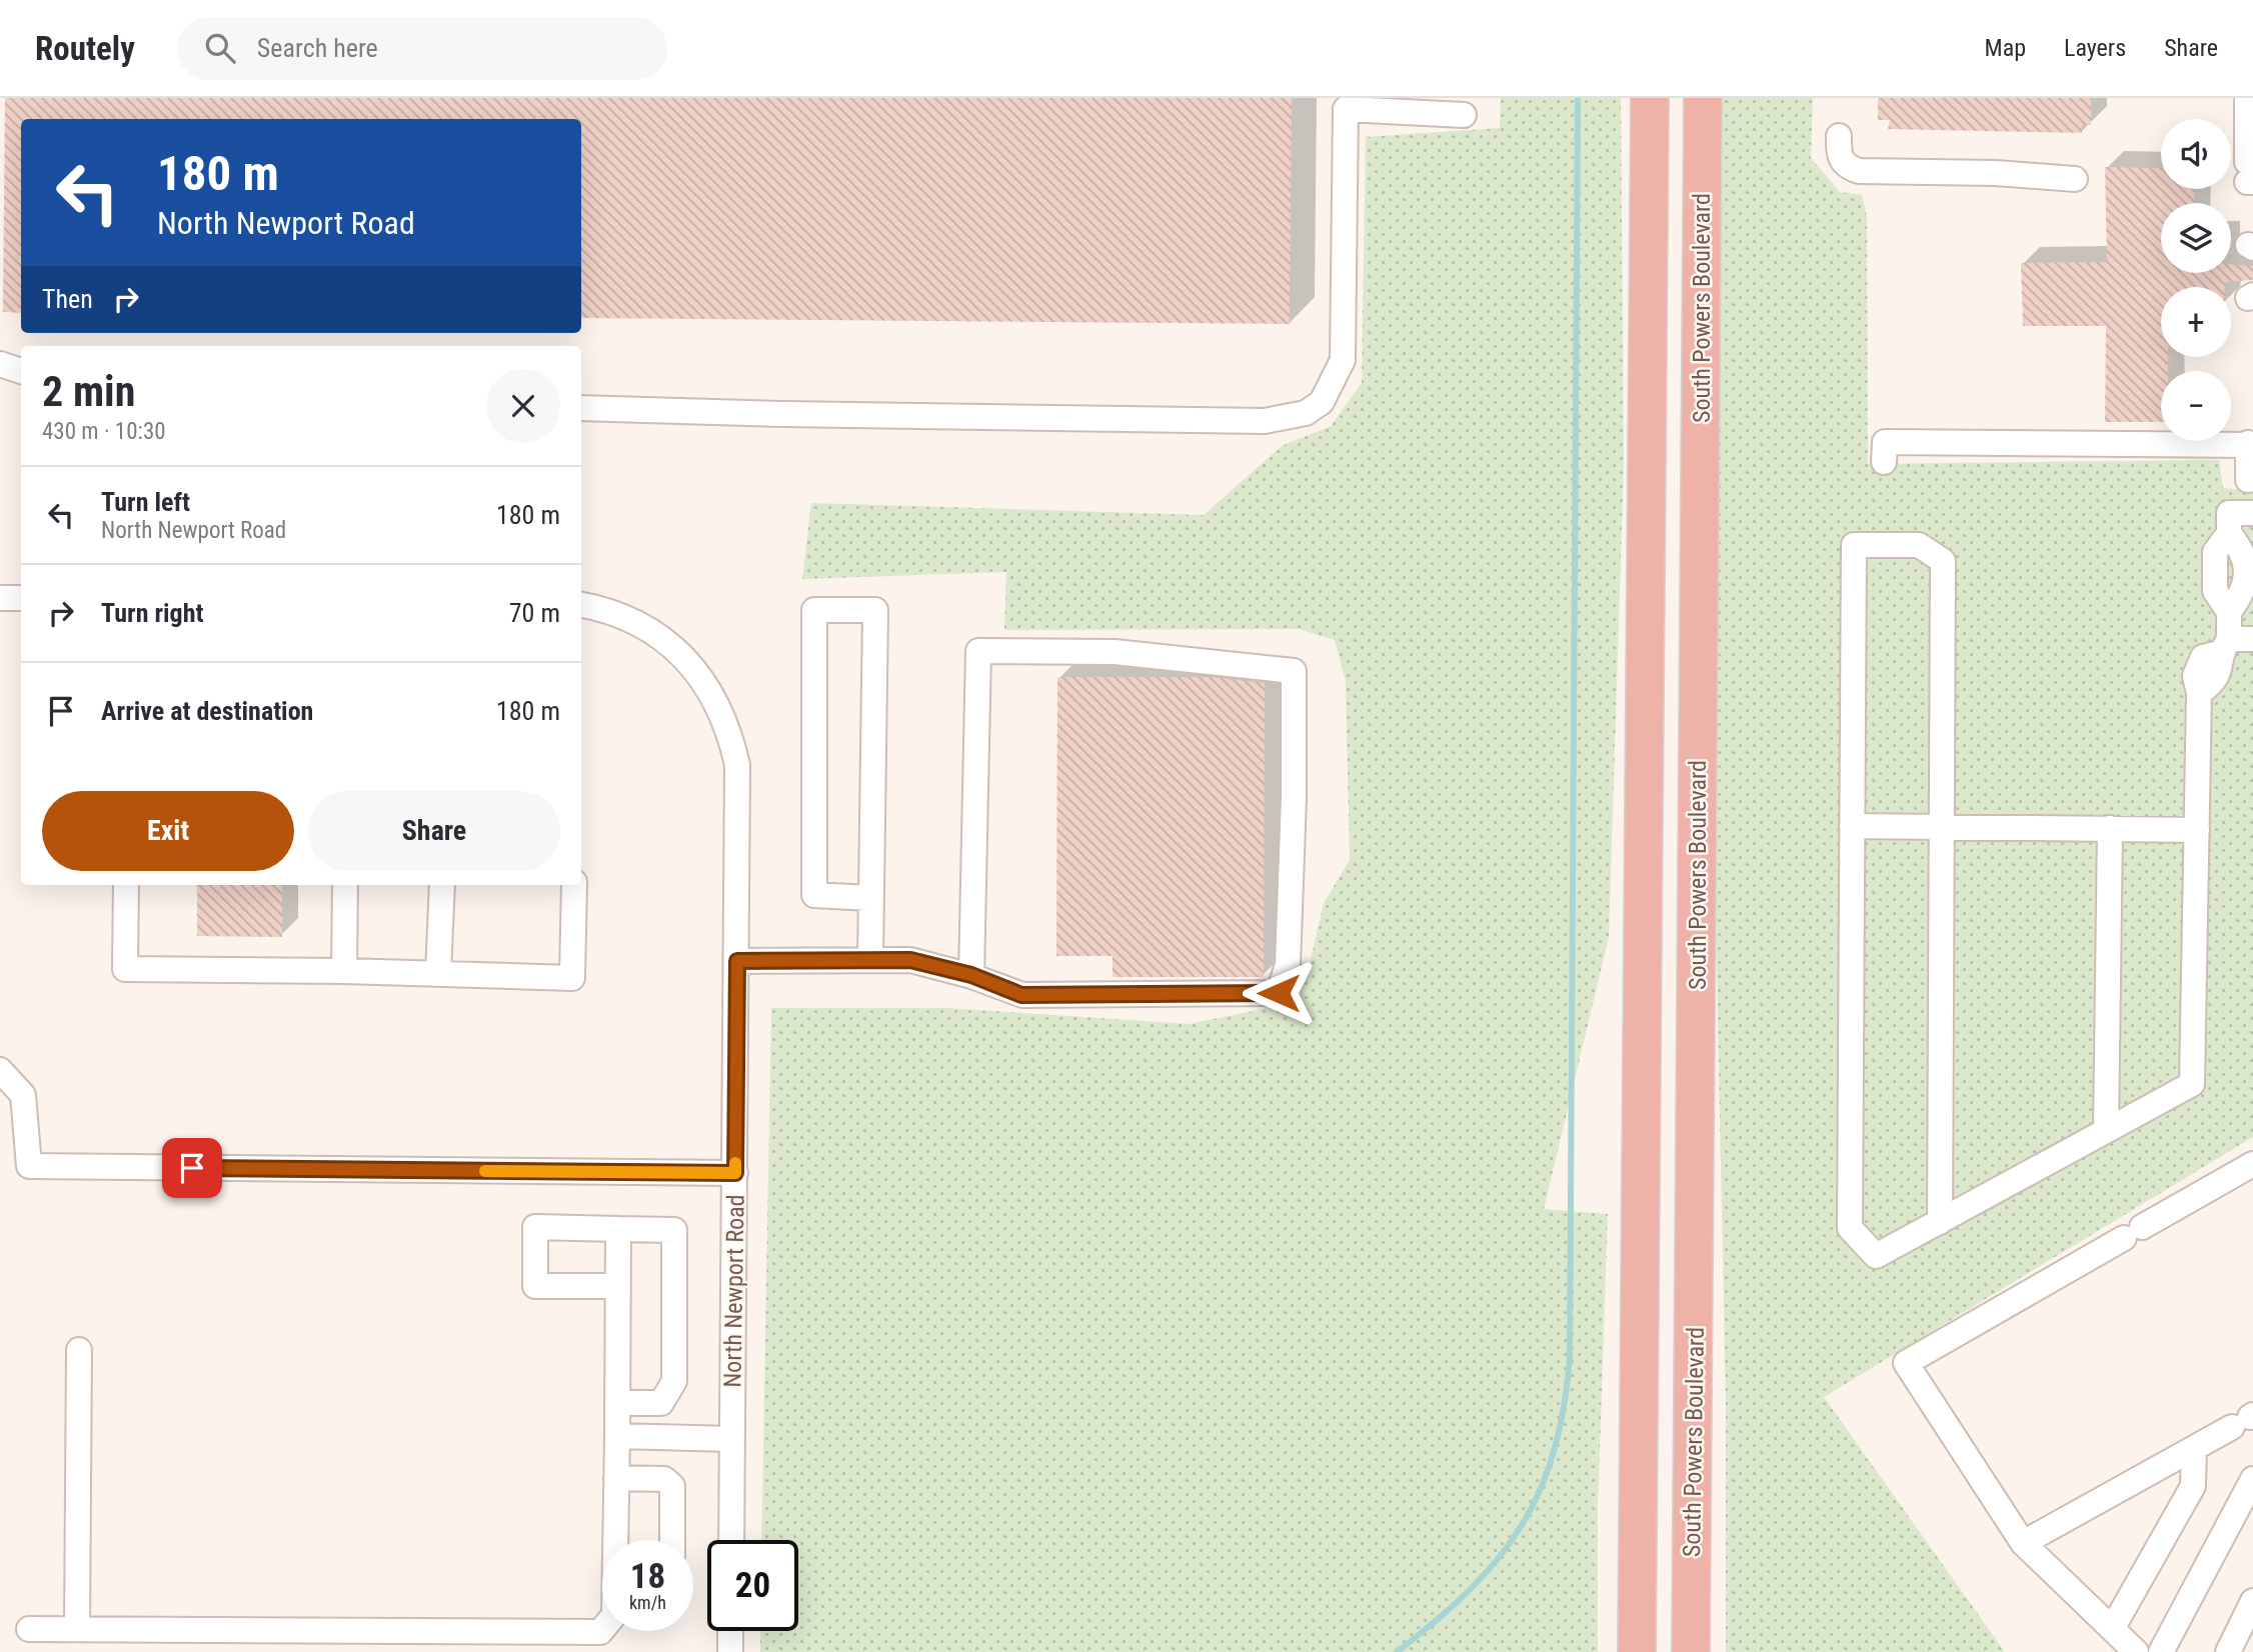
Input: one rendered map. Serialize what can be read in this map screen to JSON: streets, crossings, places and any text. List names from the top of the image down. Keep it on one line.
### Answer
{"streets":{"highway":["South Powers Boulevard"],"street":["North Newport Road"]},"page":{"header":"Routely","search":"Search here","nav":["Map","Layers","Share"],"map_buttons":["+","−"],"turn":["180 m","North Newport Road"],"then":"Then","heading":["2 min","430 m · 10:30"],"list":[{"name":"Turn left","note":"North Newport Road","value":"180 m"},{"name":"Turn right","value":"70 m"},{"name":"Arrive at destination","value":"180 m"}],"buttons":["Exit","Share"],"speed":"18 km/h","limit":"20"}}
